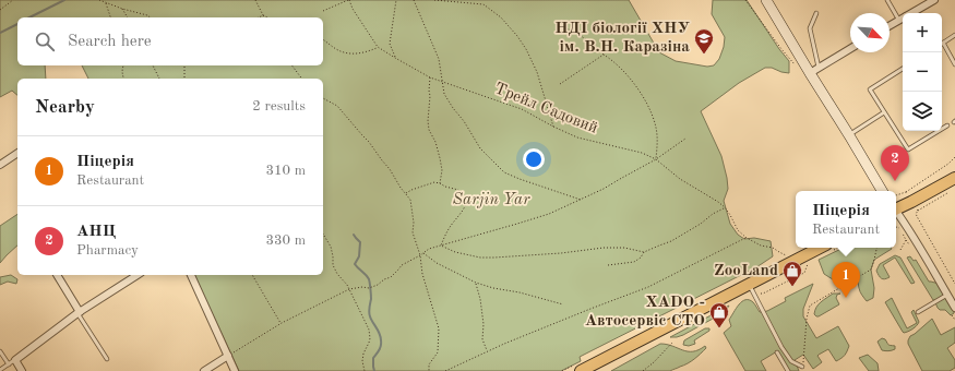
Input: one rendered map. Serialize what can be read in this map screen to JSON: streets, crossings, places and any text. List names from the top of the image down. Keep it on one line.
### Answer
{"streets":{"path":["Трейл Садовий"]},"parks":["Sarjin Yar"],"places":{"school or university":["НДІ біології ХНУ ім. В.Н. Каразіна"],"shop":["ZooLand","XADO - Автосервіс СТО"]},"north":"bottom right","page":{"map_buttons":["+","−"],"search":"Search here","heading":["Nearby","2 results"],"list":[{"mark":"1","name":"Піцерія","note":"Restaurant","value":"310 m"},{"mark":"2","name":"АНЦ","note":"Pharmacy","value":"330 m"}],"pins":["2","1"],"popup":["Піцерія","Restaurant"]}}
